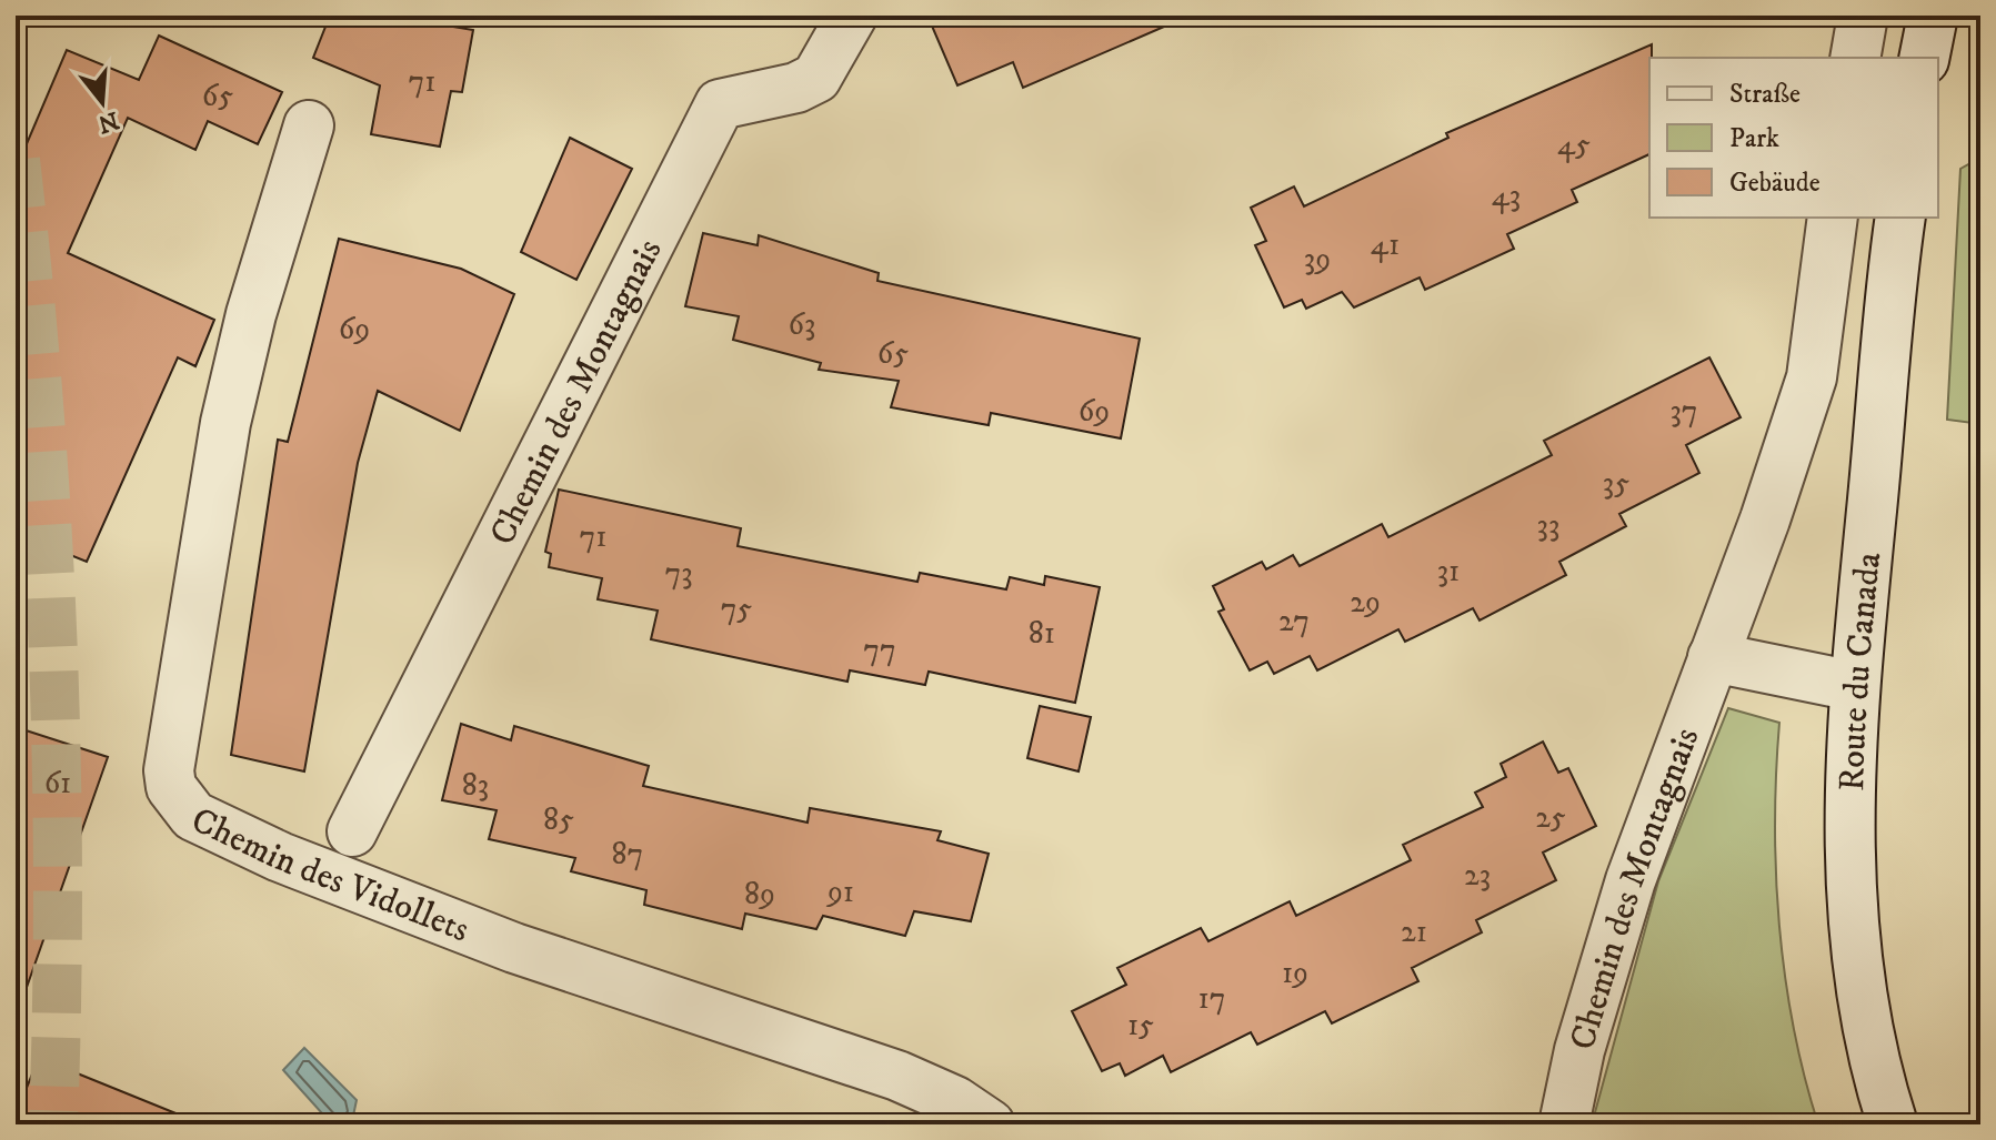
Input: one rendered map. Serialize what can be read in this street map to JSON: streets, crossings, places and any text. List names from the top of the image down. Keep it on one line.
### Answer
{"streets":{"street":["Chemin des Montagnais","Route du Canada","Chemin des Vidollets"]},"house_numbers":["71","65","45","43","41","39","63","69","65","69","37","35","33","71","31","73","29","75","27","81","77","61","83","25","85","87","23","91","89","21","19","17","15"],"legend":["Straße","Park","Gebäude"],"north":"bottom"}
